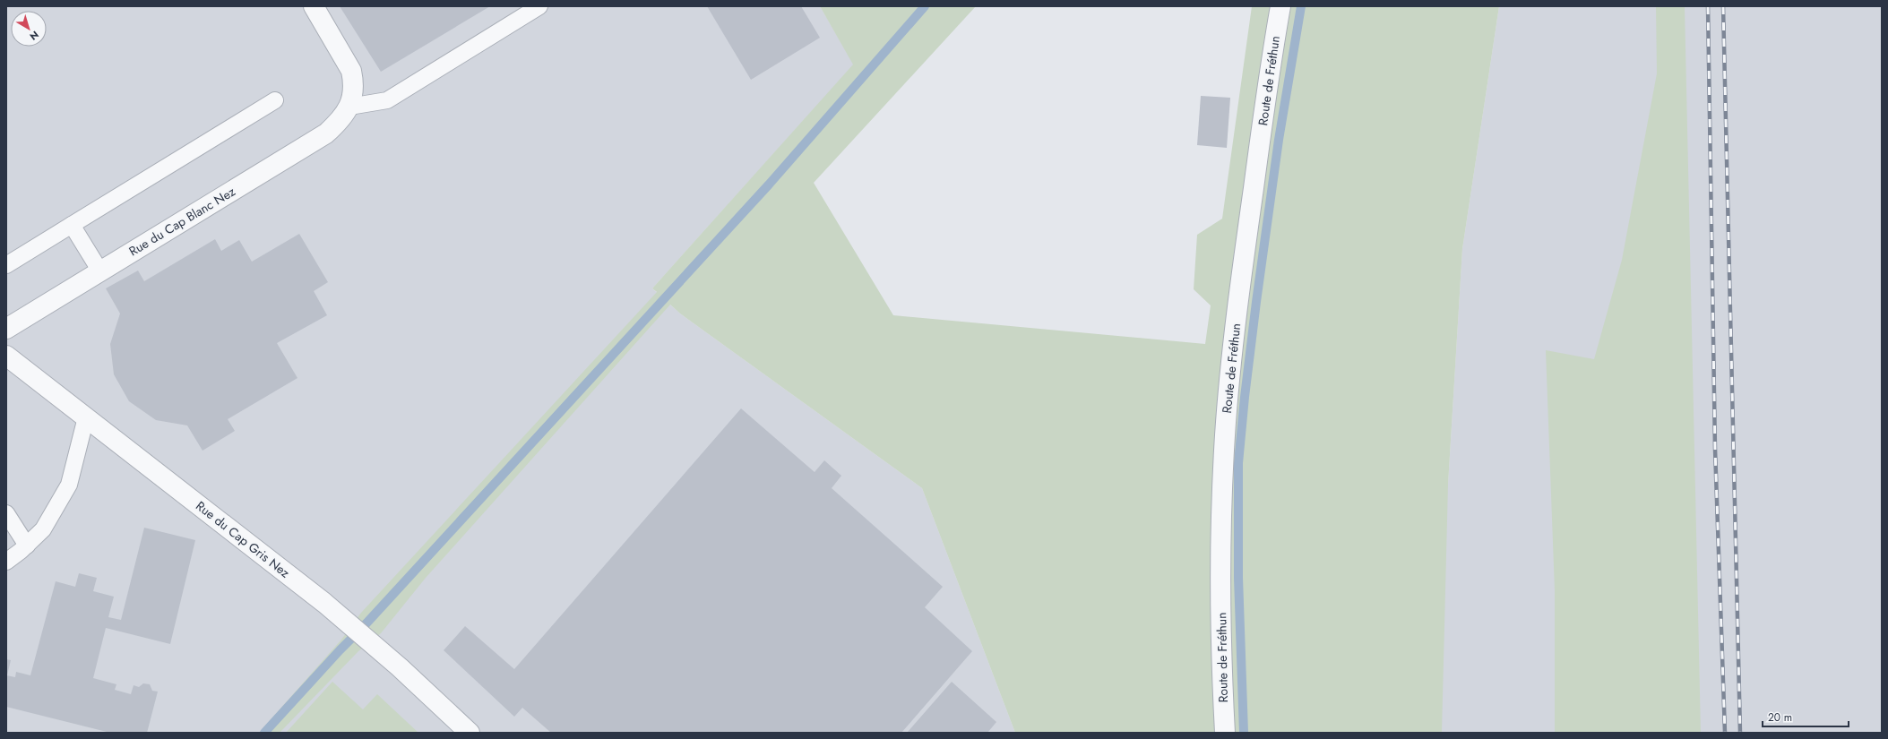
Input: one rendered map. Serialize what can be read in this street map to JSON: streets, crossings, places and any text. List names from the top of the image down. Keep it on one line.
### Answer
{"streets":{"street":["Route de Fréthun","Rue du Cap Blanc Nez","Rue du Cap Gris Nez"]},"scale_bar":"20 m","north":"bottom right"}
